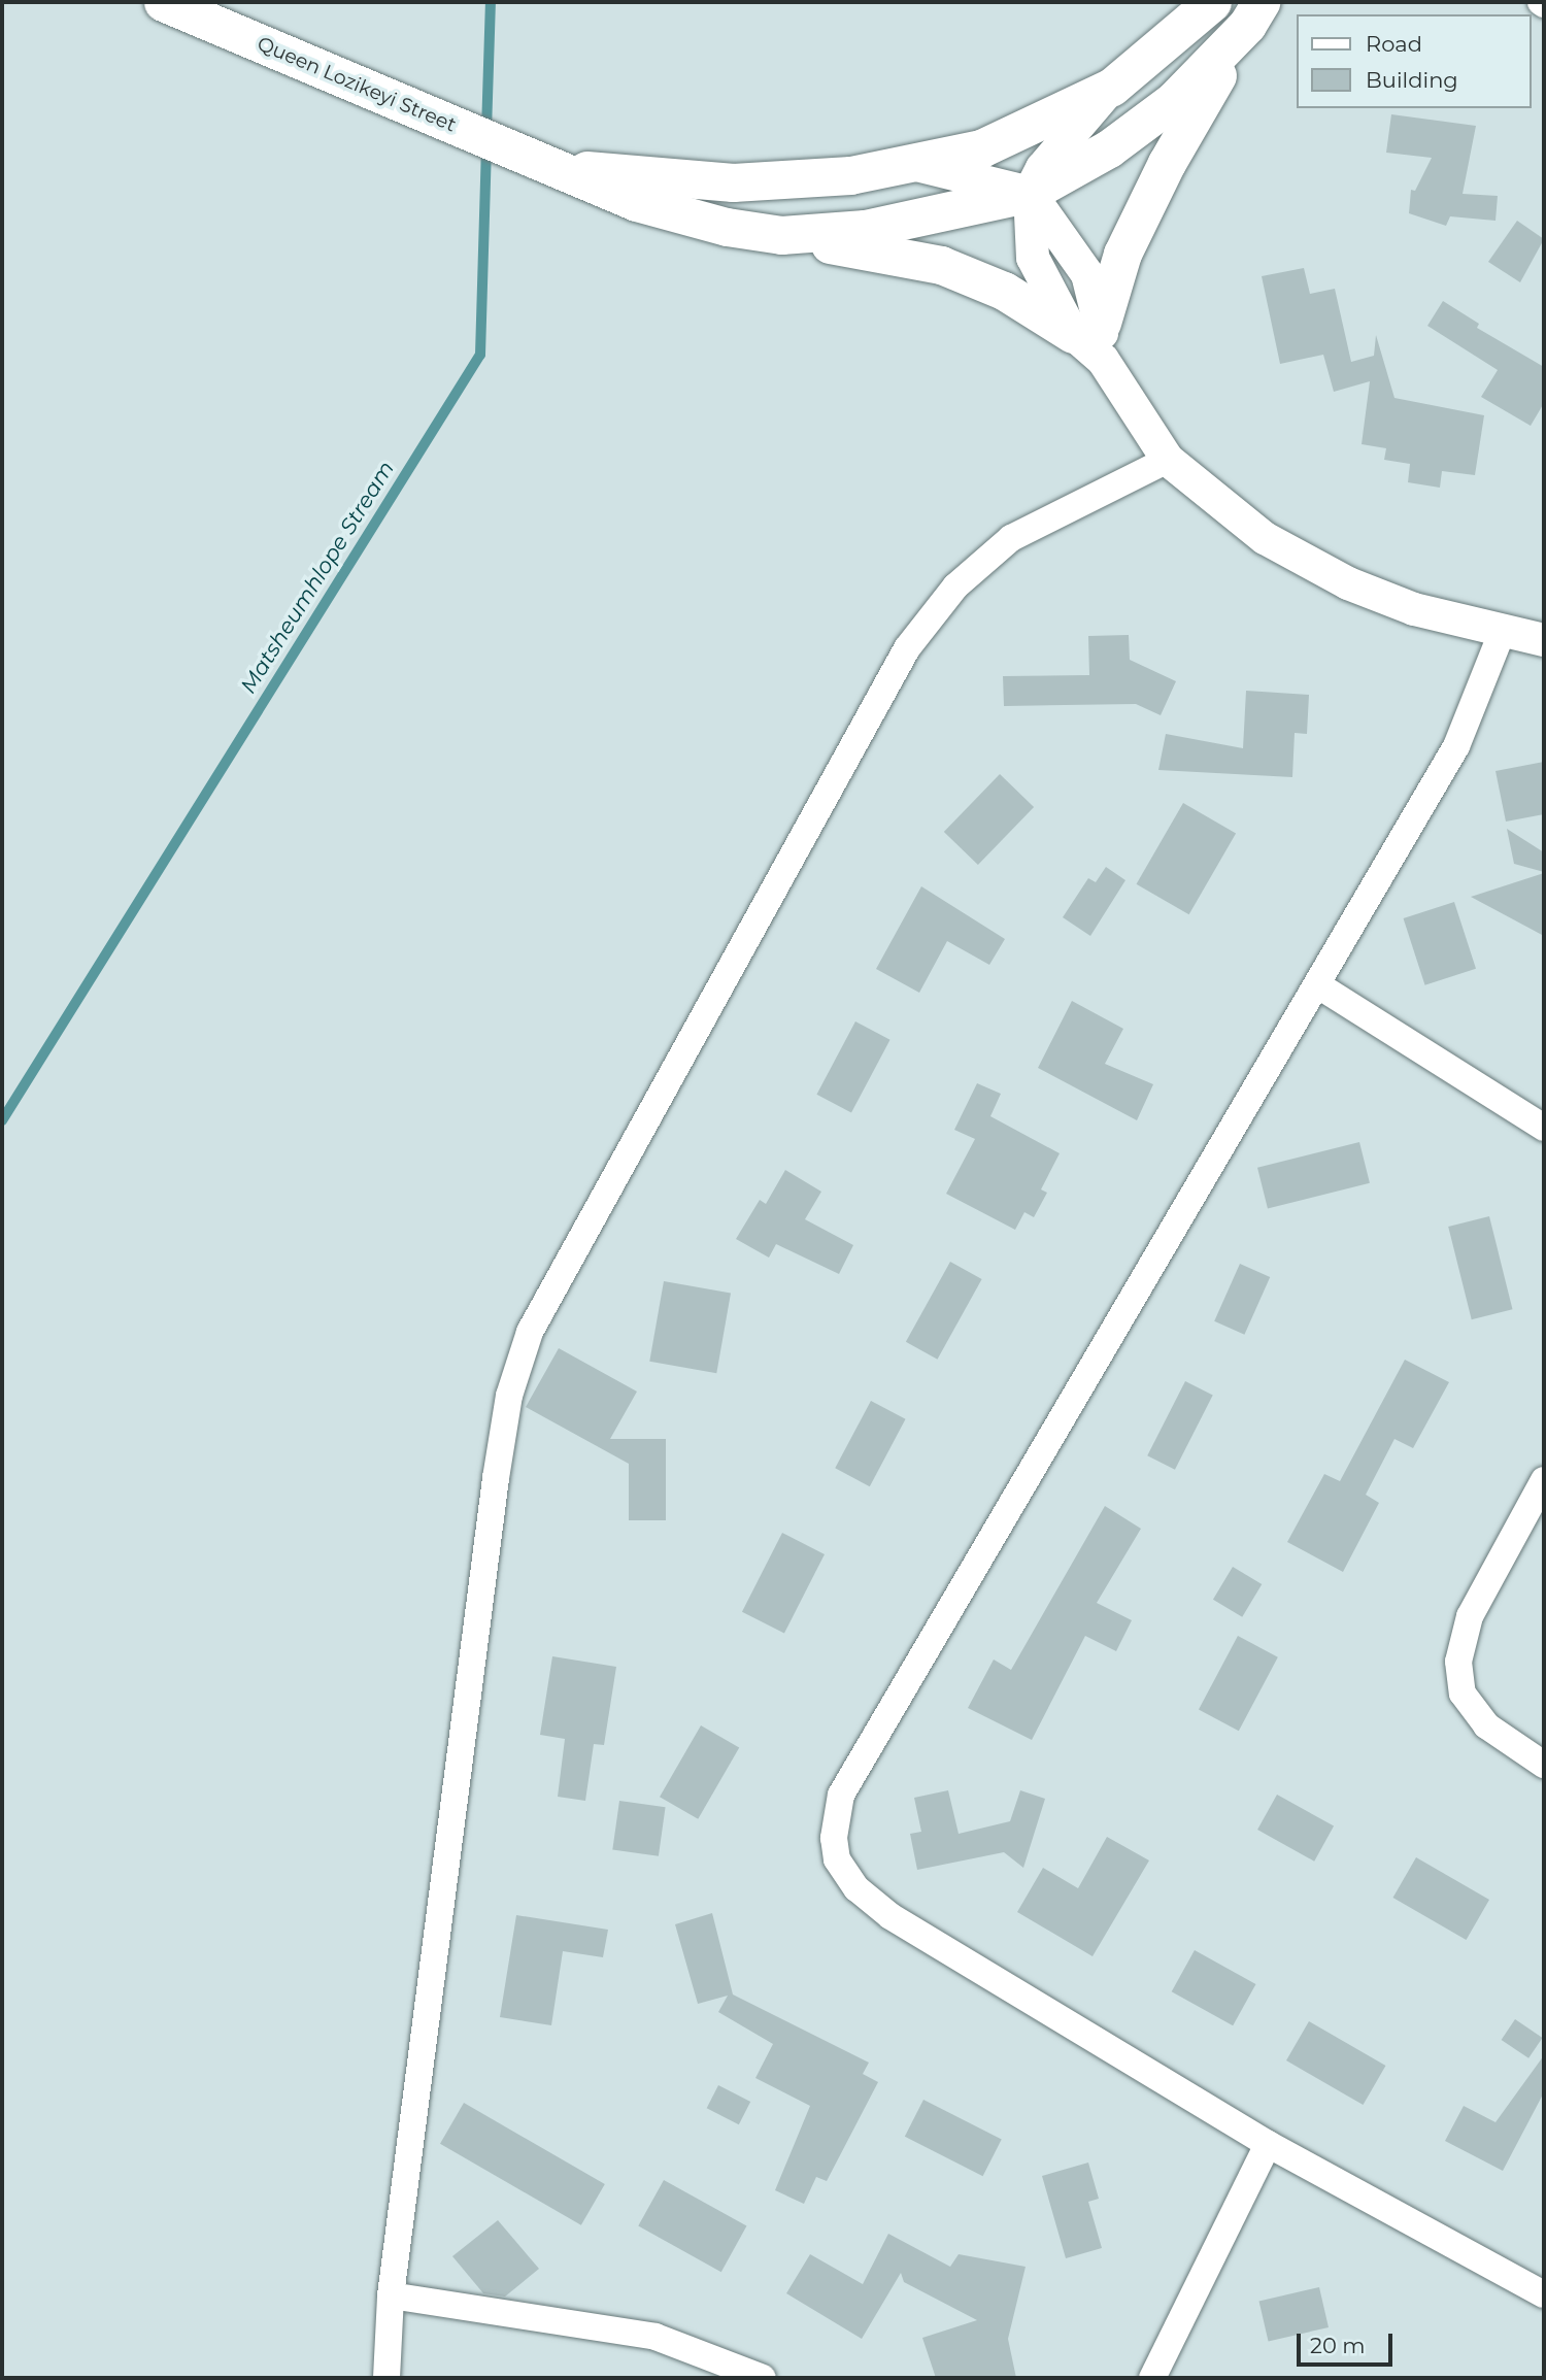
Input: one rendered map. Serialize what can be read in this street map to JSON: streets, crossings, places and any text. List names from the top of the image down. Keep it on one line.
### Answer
{"streets":{"main road":["Queen Lozikeyi Street"]},"water":["Matsheumhlope Stream"],"legend":["Road","Building"],"scale_bar":"20 m"}
